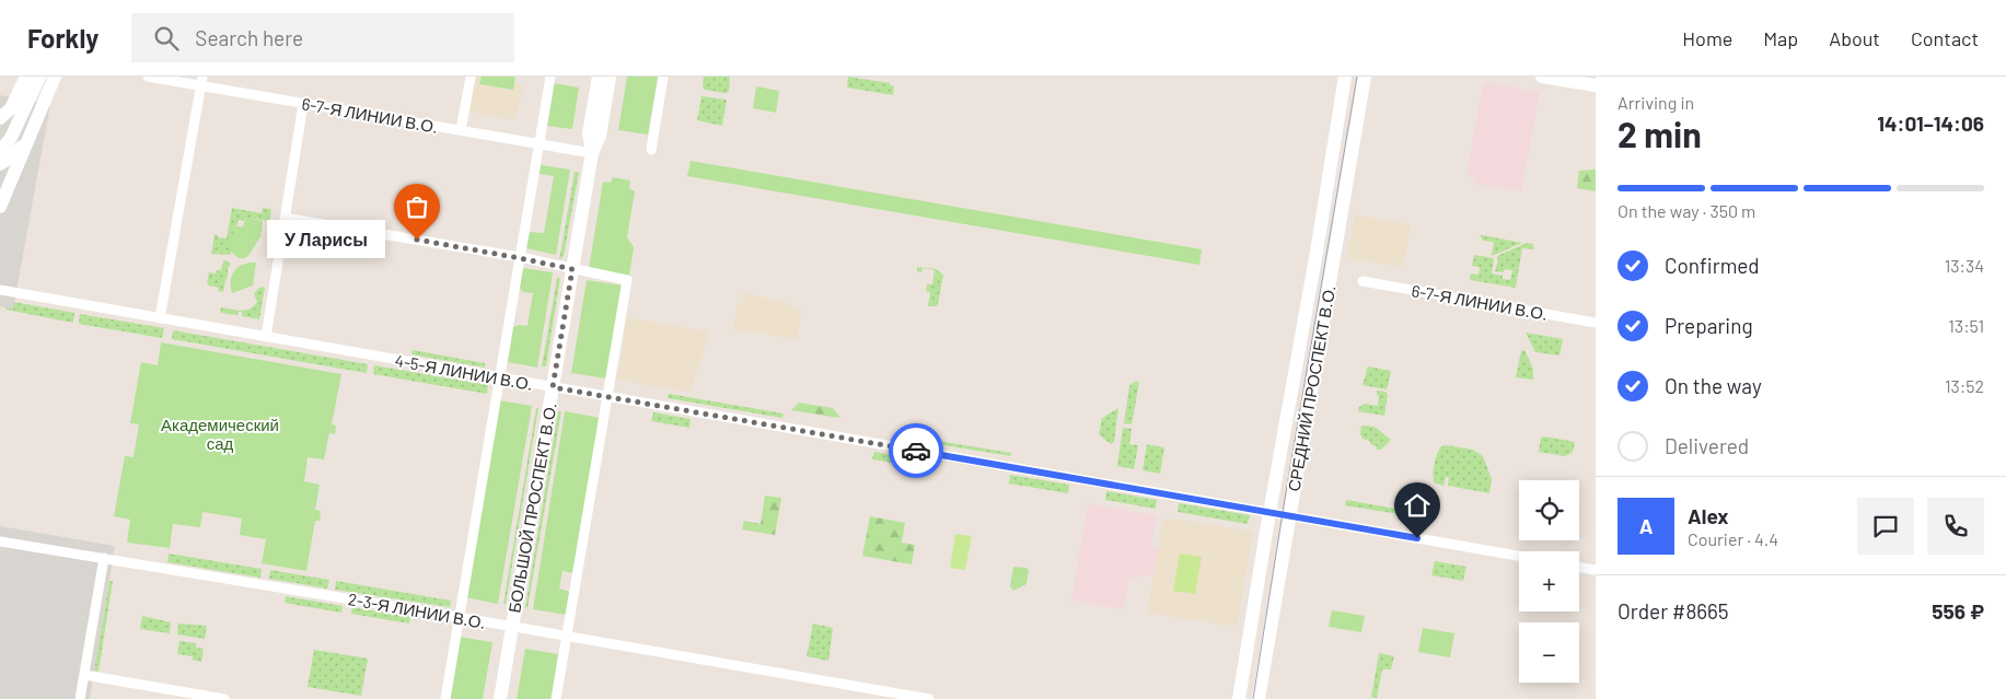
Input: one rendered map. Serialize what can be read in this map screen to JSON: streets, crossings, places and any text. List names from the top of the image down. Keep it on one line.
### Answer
{"streets":{"main road":["СРЕДНИЙ ПРОСПЕКТ В.О.","БОЛЬШОЙ ПРОСПЕКТ В.О."],"street":["6-7-Я ЛИНИИ В.О.","4-5-Я ЛИНИИ В.О.","2-3-Я ЛИНИИ В.О."]},"crossings":[["6-7-Я ЛИНИИ В.О.","БОЛЬШОЙ ПРОСПЕКТ В.О."],["4-5-Я ЛИНИИ В.О.","СРЕДНИЙ ПРОСПЕКТ В.О."],["4-5-Я ЛИНИИ В.О.","БОЛЬШОЙ ПРОСПЕКТ В.О."],["БОЛЬШОЙ ПРОСПЕКТ В.О.","2-3-Я ЛИНИИ В.О."]],"parks":["Академический сад"],"places":["У Ларисы"],"page":{"header":"Forkly","search":"Search here","nav":["Home","Map","About","Contact"],"heading":["2 min","Arriving in","14:01–14:06"],"panel":["Alex","Courier · 4.4","Order #8665","556 ₽"],"bar":"On the way · 350 m","bubble":"У Ларисы","list":[["Confirmed","13:34"],["Preparing","13:51"],["On the way","13:52"],"Delivered"],"map_buttons":["+","−"],"round":"A"}}
